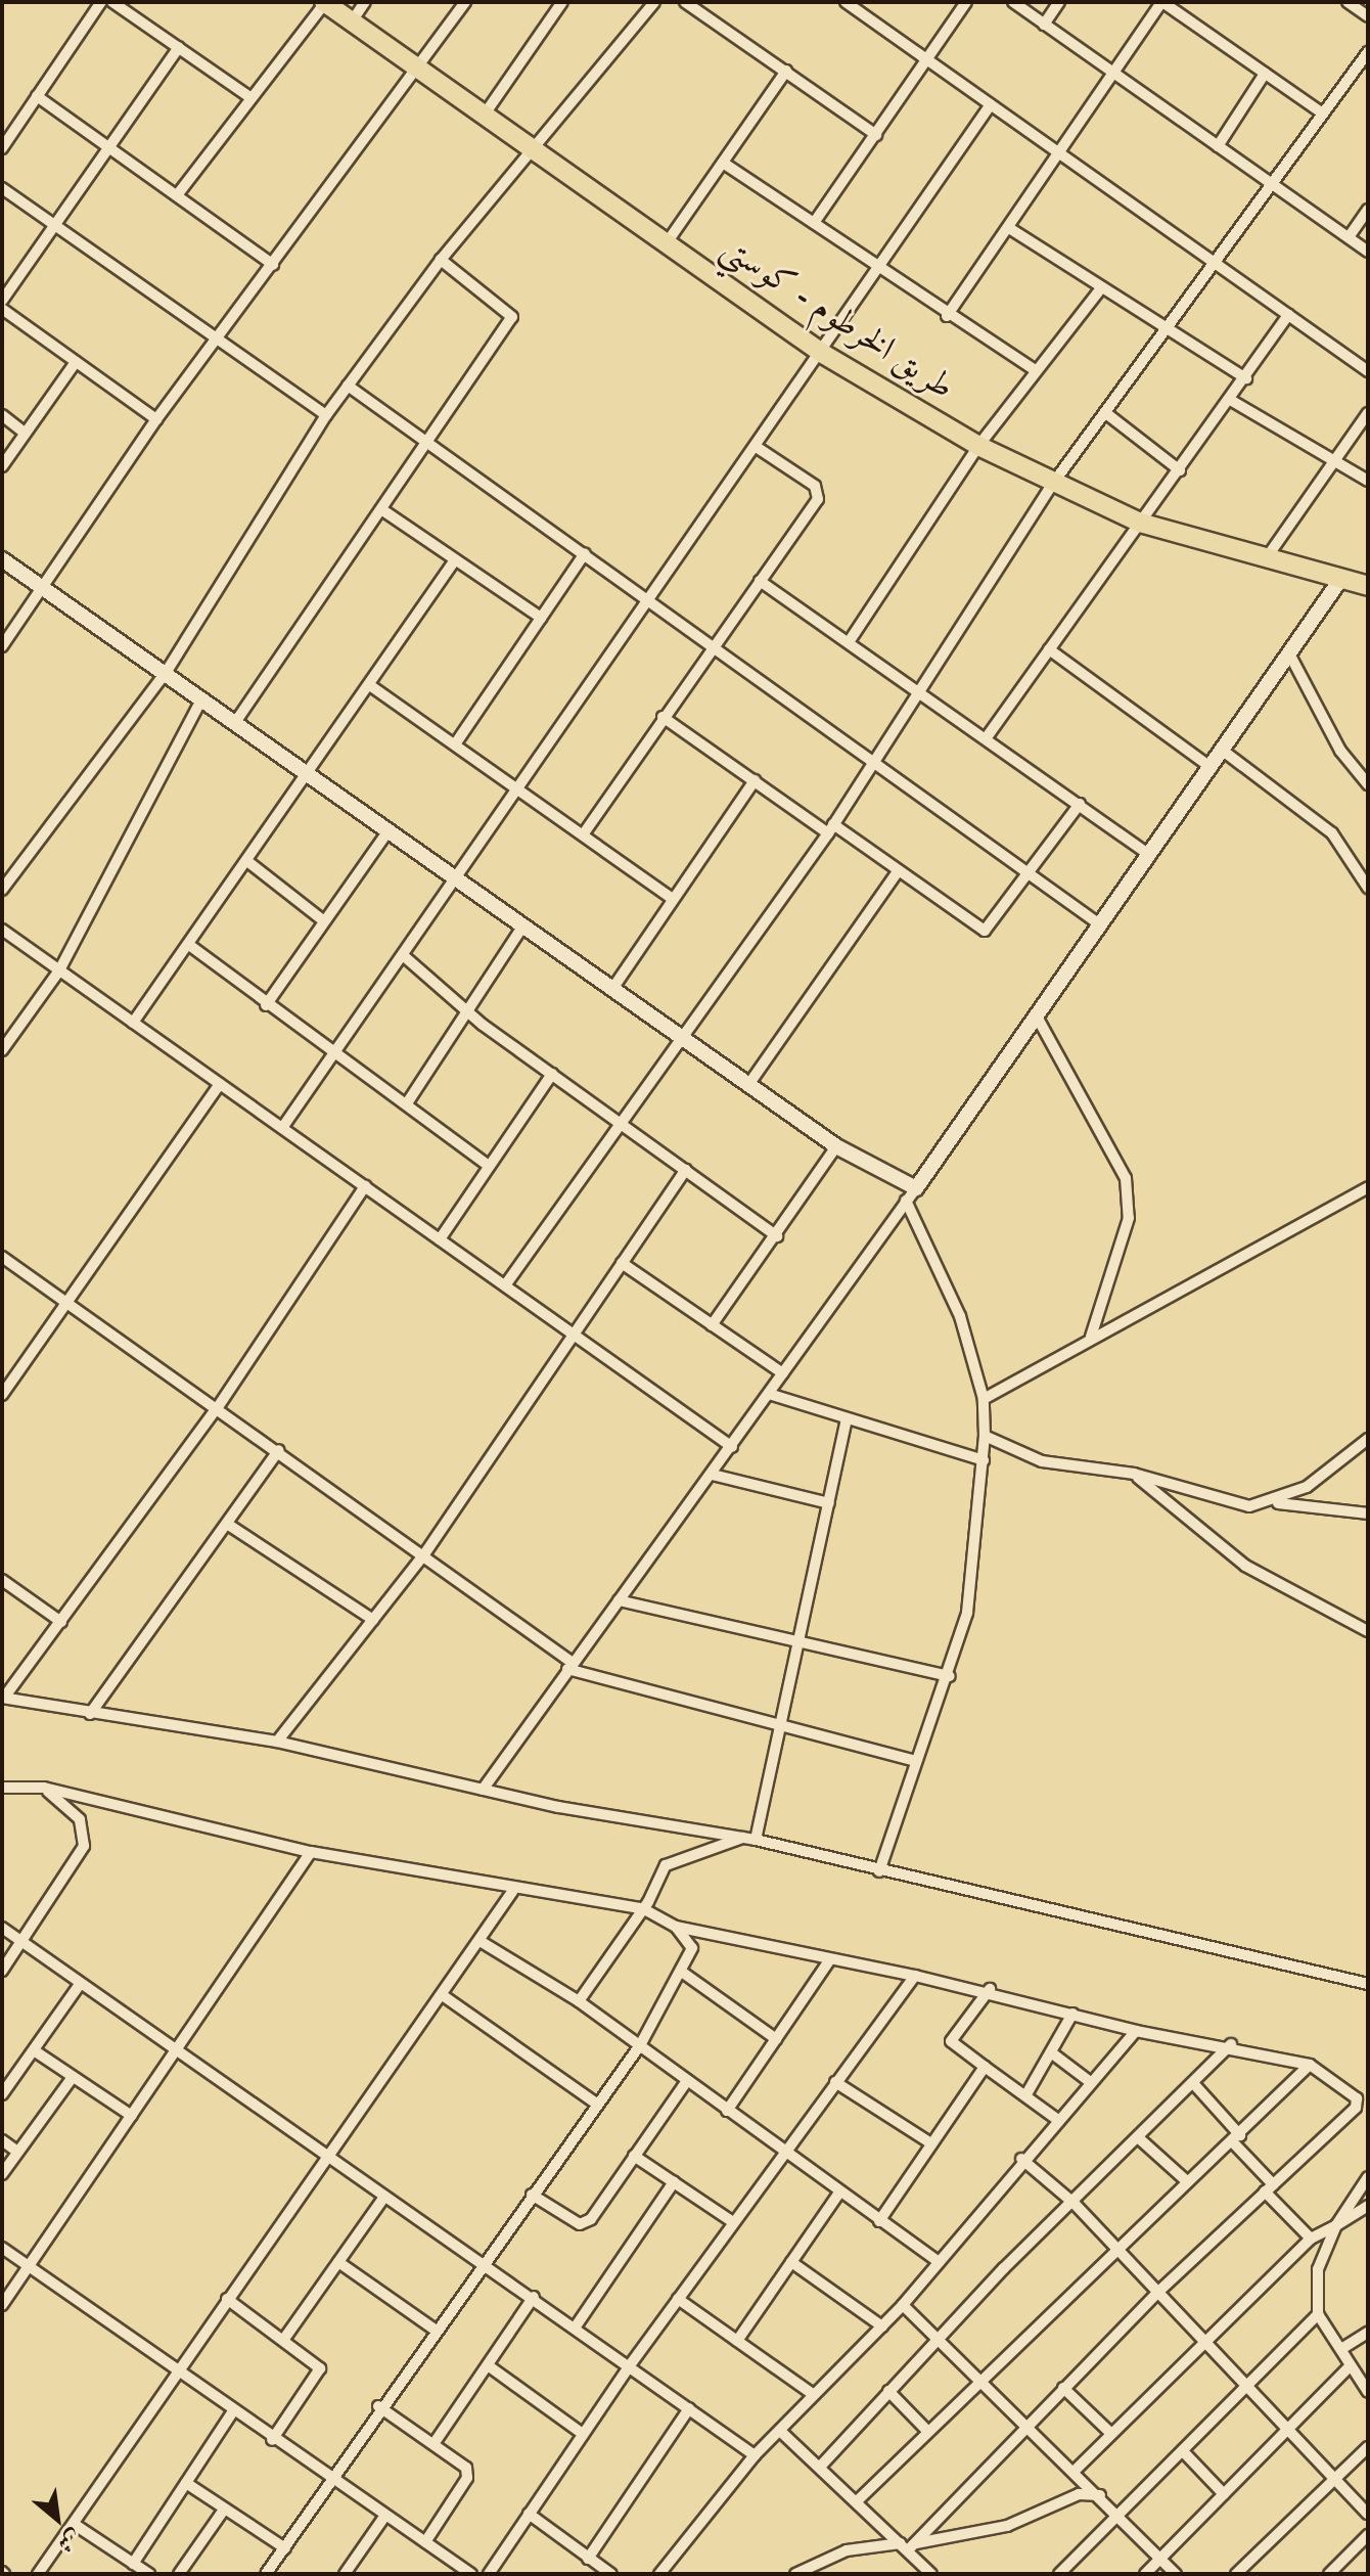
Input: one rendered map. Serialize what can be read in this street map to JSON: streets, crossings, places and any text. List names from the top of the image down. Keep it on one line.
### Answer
{"streets":{"highway":["طريق الخرطوم - كوستي"]},"north":"bottom right"}
